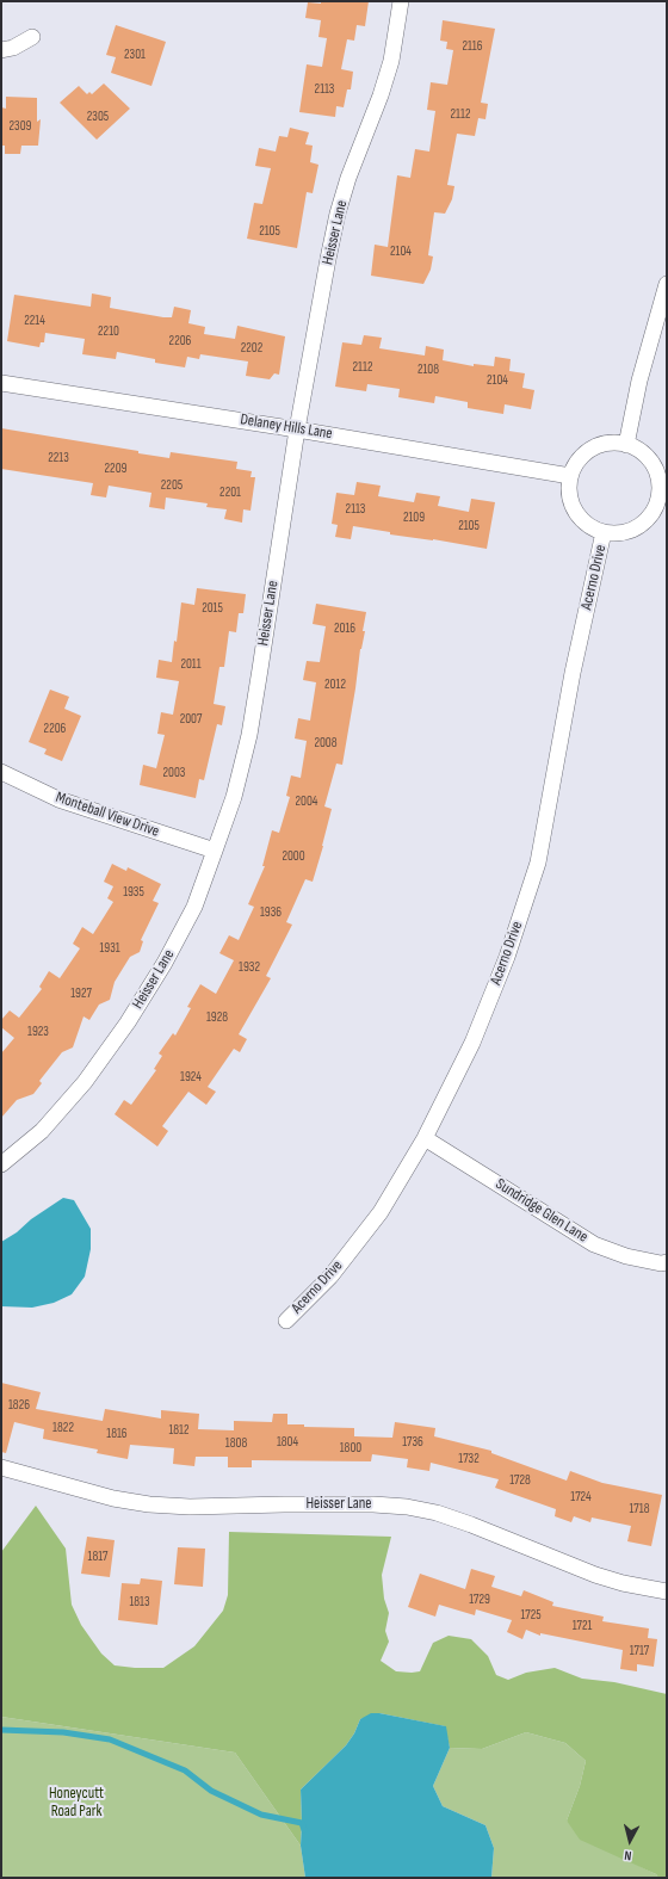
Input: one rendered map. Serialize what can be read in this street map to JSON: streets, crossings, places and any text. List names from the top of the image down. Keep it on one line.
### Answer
{"streets":{"street":["Heisser Lane","Delaney Hills Lane","Acerno Drive","Monteball View Drive","Sundridge Glen Lane"]},"crossings":[["Heisser Lane","Delaney Hills Lane"],["Heisser Lane","Monteball View Drive"],["Delaney Hills Lane","Acerno Drive"],["Acerno Drive","Sundridge Glen Lane"]],"parks":["Honeycutt Road Park"],"house_numbers":["2116","2301","2113","2112","2305","2309","2105","2104","2214","2210","2206","2202","2112","2108","2104","2213","2209","2205","2201","2113","2109","2105","2015","2016","2011","2012","2007","2206","2008","2003","2004","2000","1935","1936","1931","1932","1927","1928","1923","1924","1826","1822","1812","1816","1804","1736","1808","1800","1732","1728","1724","1718","1817","1729","1813","1725","1721","1717"],"north":"bottom"}
